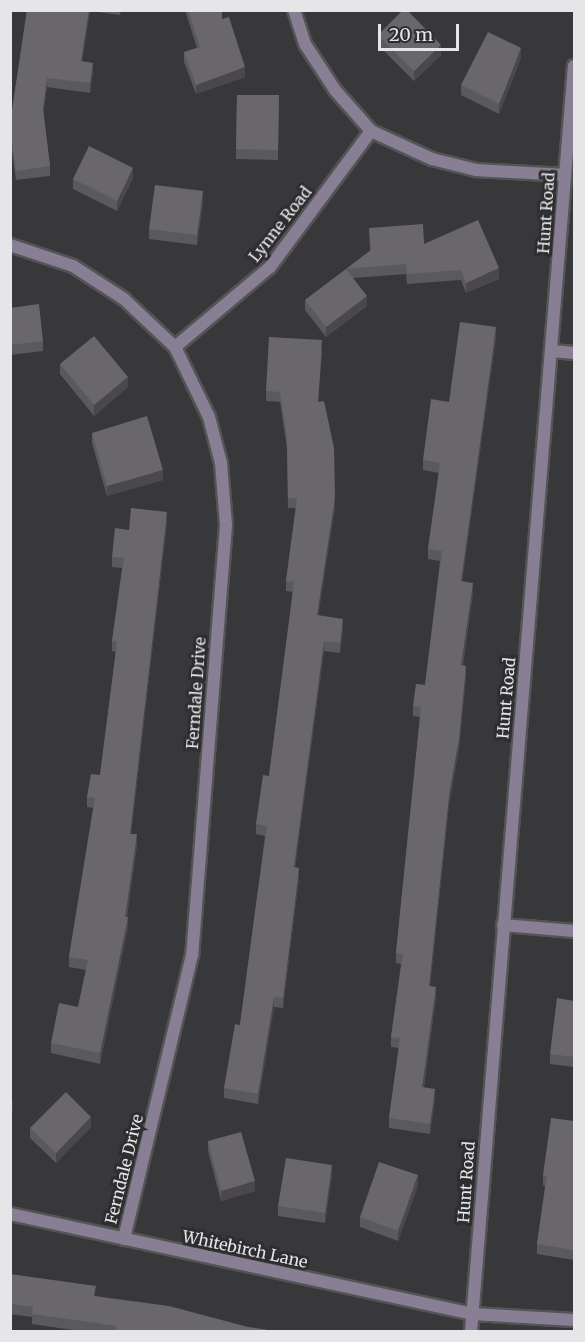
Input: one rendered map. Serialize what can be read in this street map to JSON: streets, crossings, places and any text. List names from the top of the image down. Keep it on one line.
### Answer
{"streets":{"street":["Hunt Road","Lynne Road","Ferndale Drive","Whitebirch Lane"]},"crossings":[["Hunt Road","Whitebirch Lane"],["Lynne Road","Ferndale Drive"],["Ferndale Drive","Whitebirch Lane"]],"scale_bar":"20 m"}
